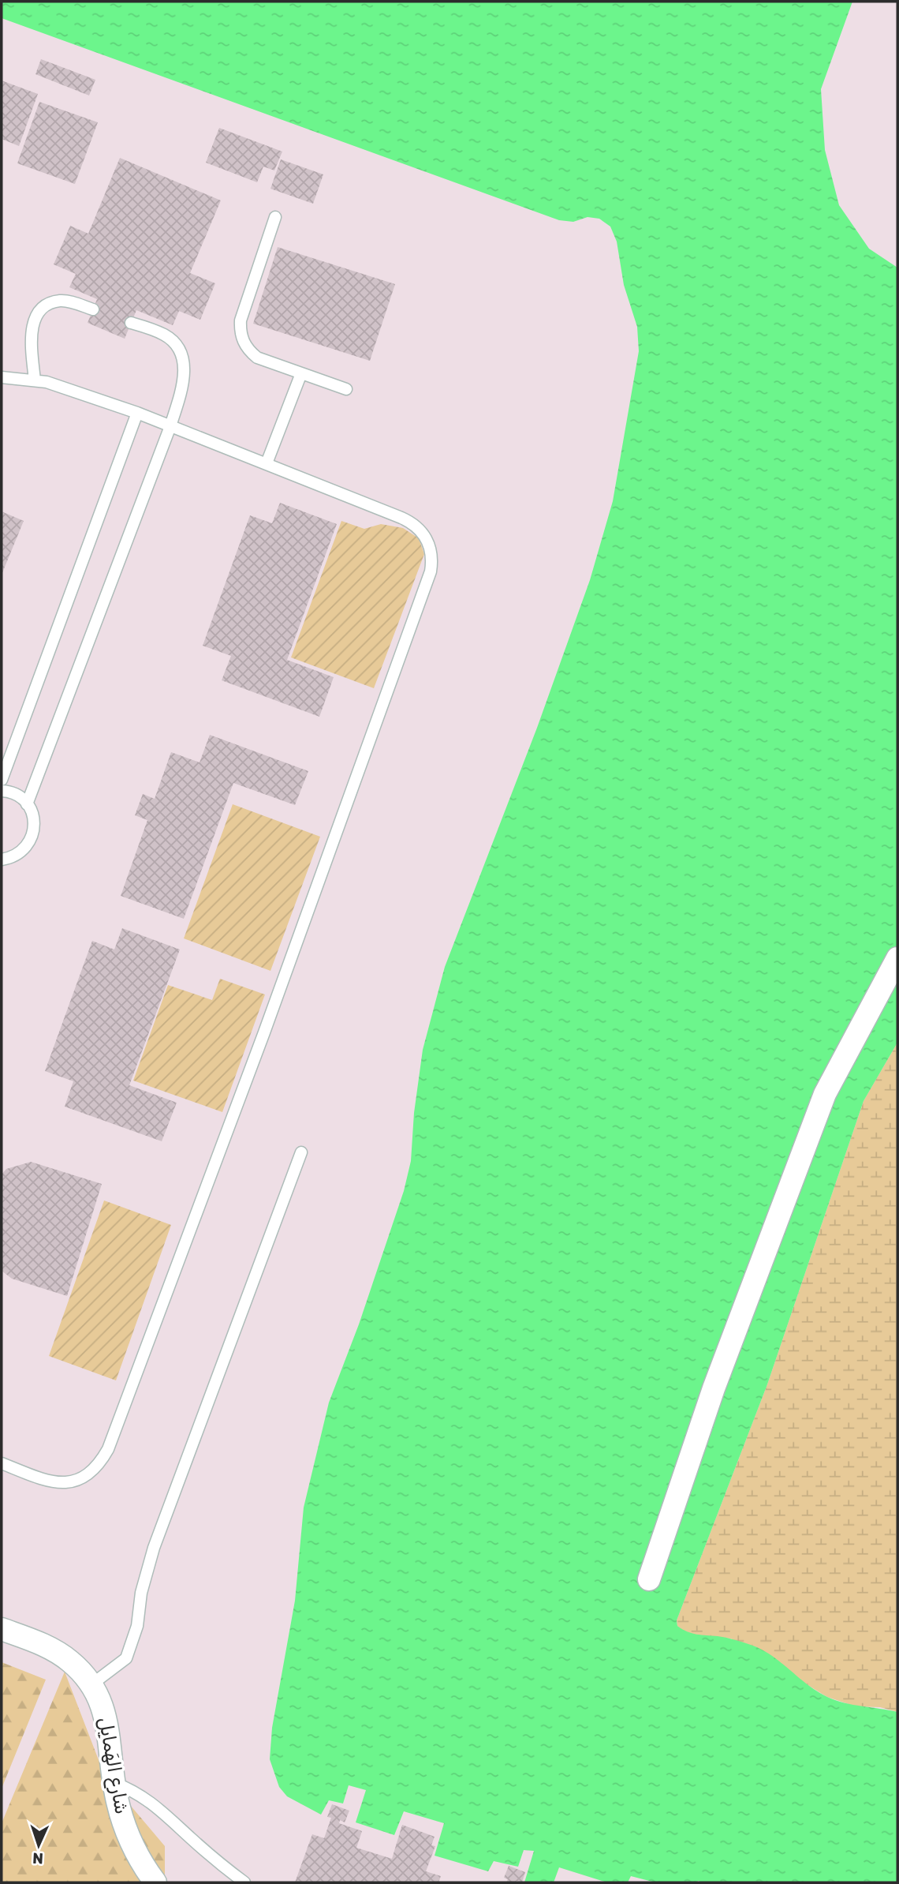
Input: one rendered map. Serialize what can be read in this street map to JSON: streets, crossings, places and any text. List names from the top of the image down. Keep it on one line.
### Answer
{"streets":{"street":["شارع الهَمايِل"]},"north":"bottom"}
